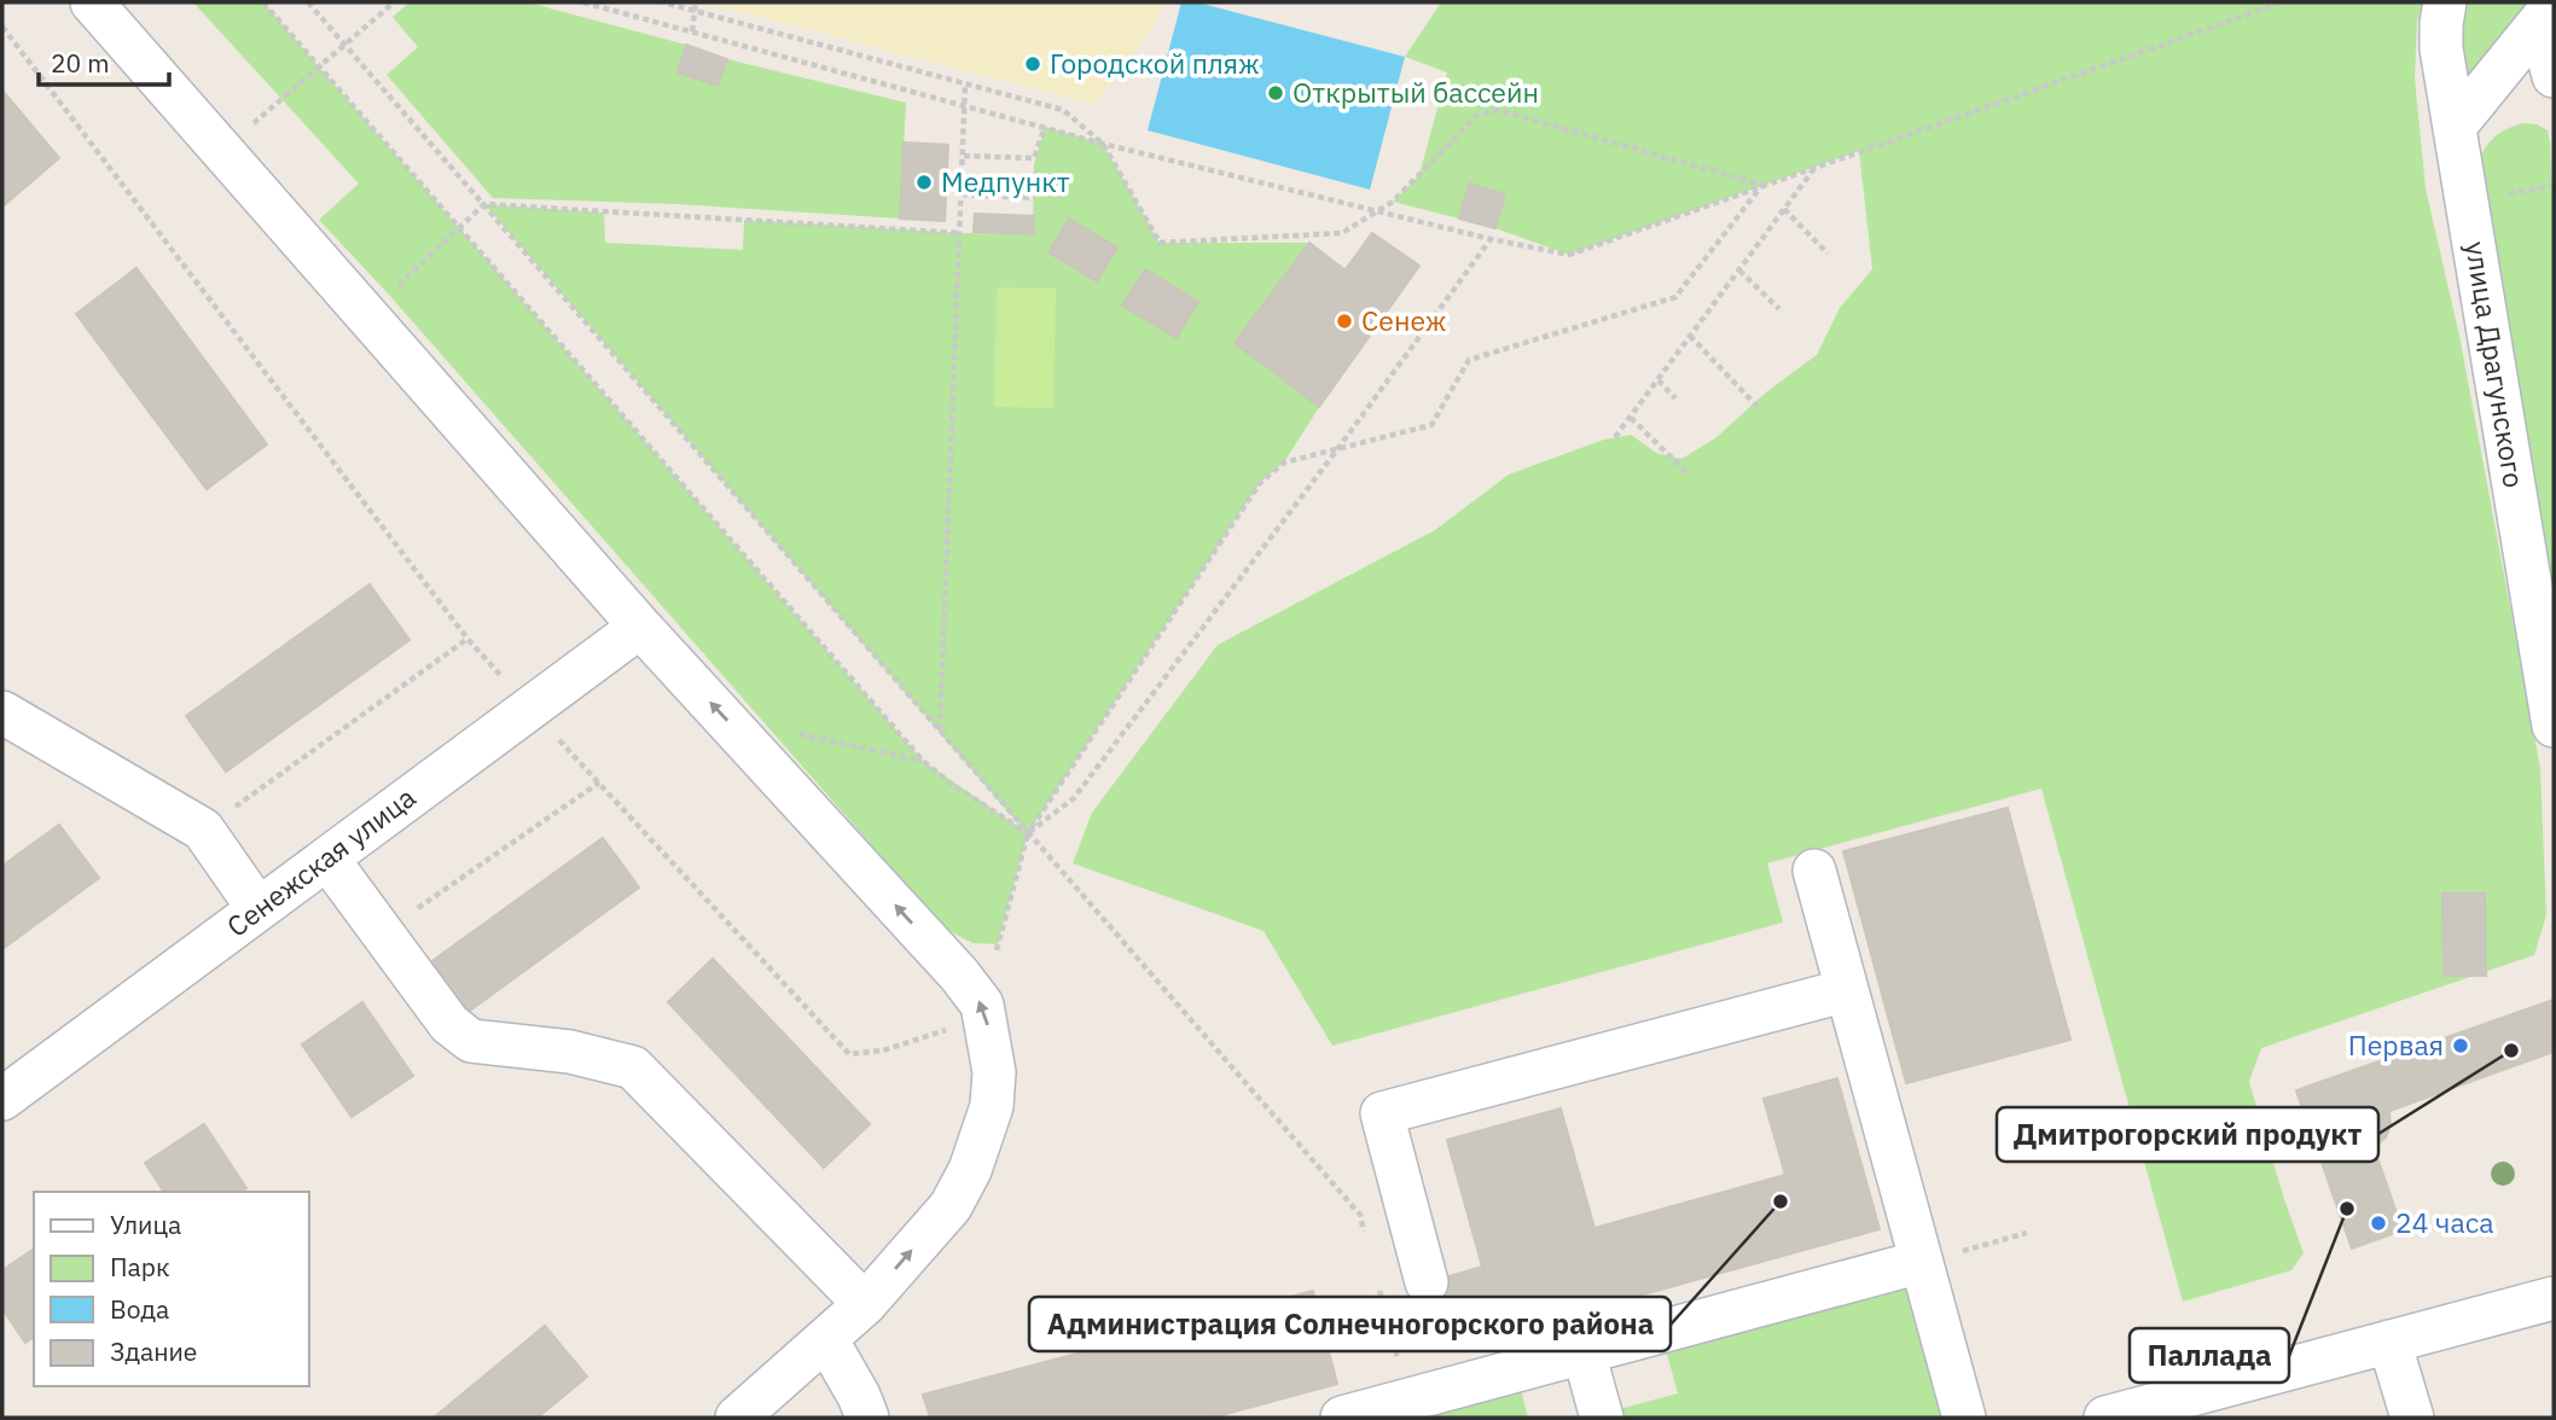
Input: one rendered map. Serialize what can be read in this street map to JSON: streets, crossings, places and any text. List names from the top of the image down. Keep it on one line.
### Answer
{"streets":{"street":["улица Драгунского","Сенежская улица"]},"places":["Городской пляж","Открытый бассейн","Медпункт","Сенеж","Первая","Дмитрогорский продукт","Администрация Солнечногорского района","Паллада","24 часа"],"legend":["Улица","Парк","Вода","Здание"],"scale_bar":"20 m"}
